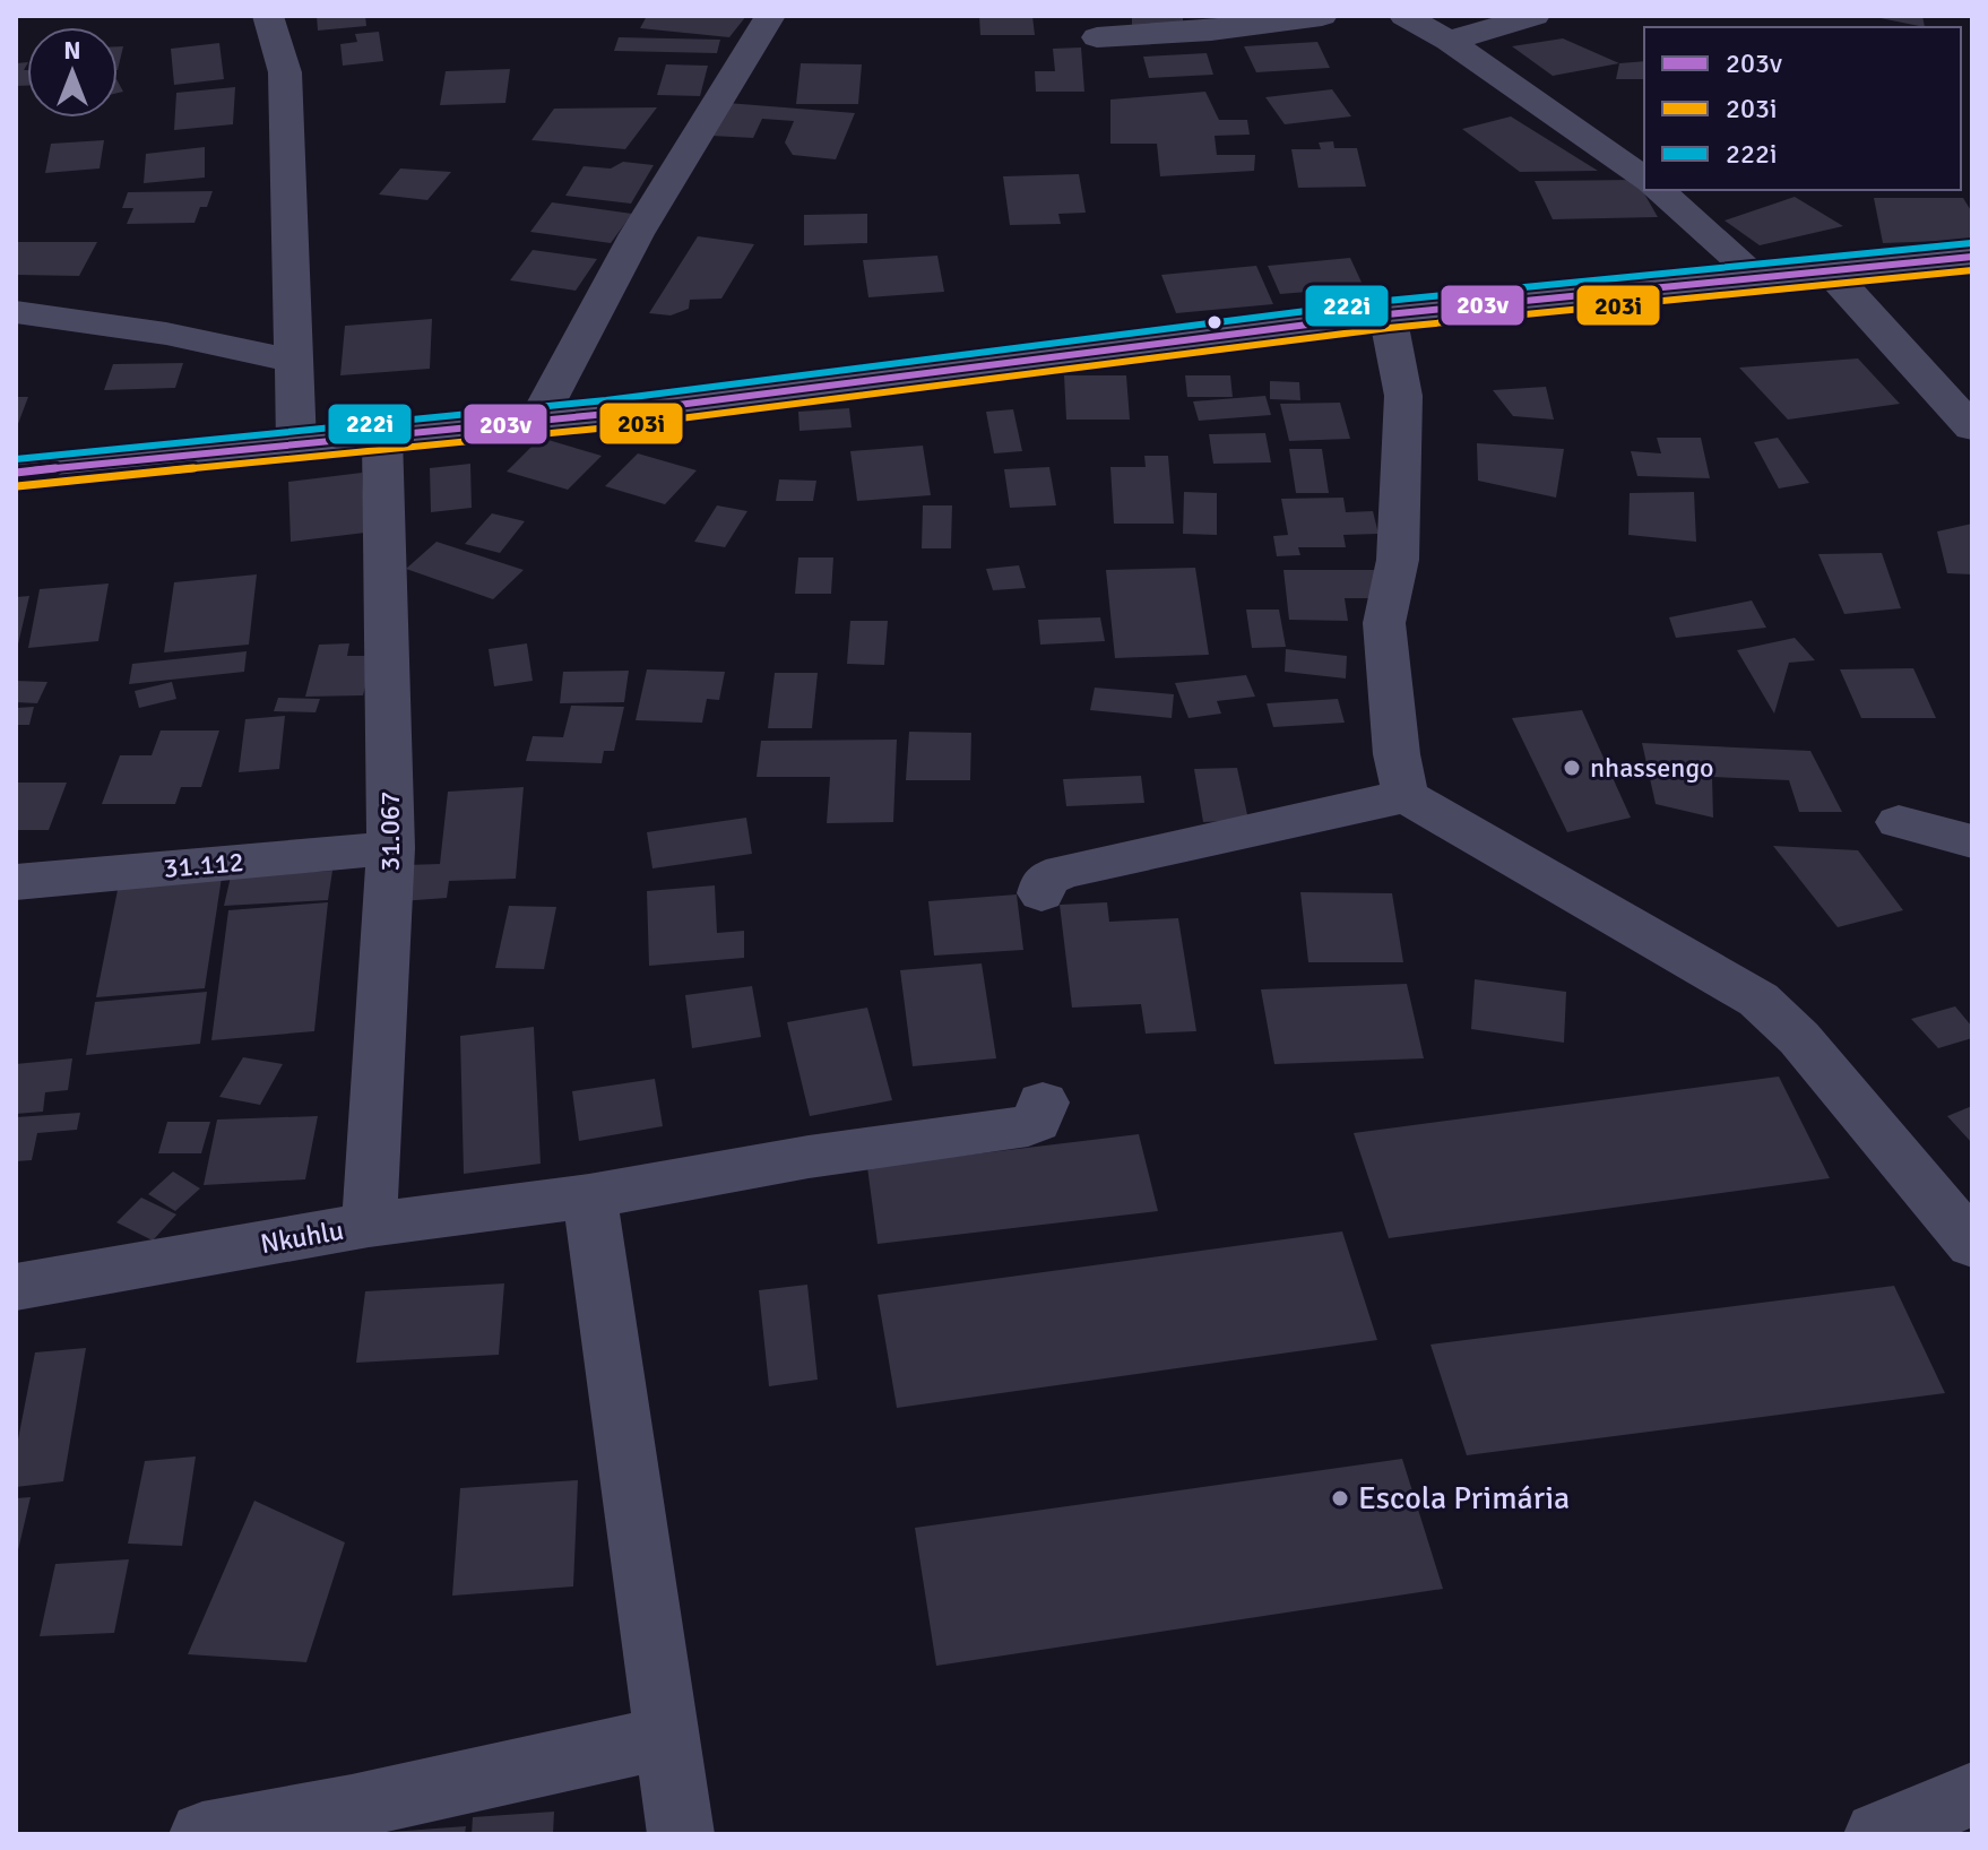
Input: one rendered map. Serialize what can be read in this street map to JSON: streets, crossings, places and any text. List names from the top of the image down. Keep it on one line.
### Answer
{"streets":{"street":["31.067","31.112","Nkuhlu"]},"crossings":[["31.067","31.112"],["31.067","Nkuhlu"]],"places":["nhassengo","Escola Primária"],"lines":["transit line 222i","transit line 203v","transit line 203i"],"legend":["203v","203i","222i"],"north":"top"}
